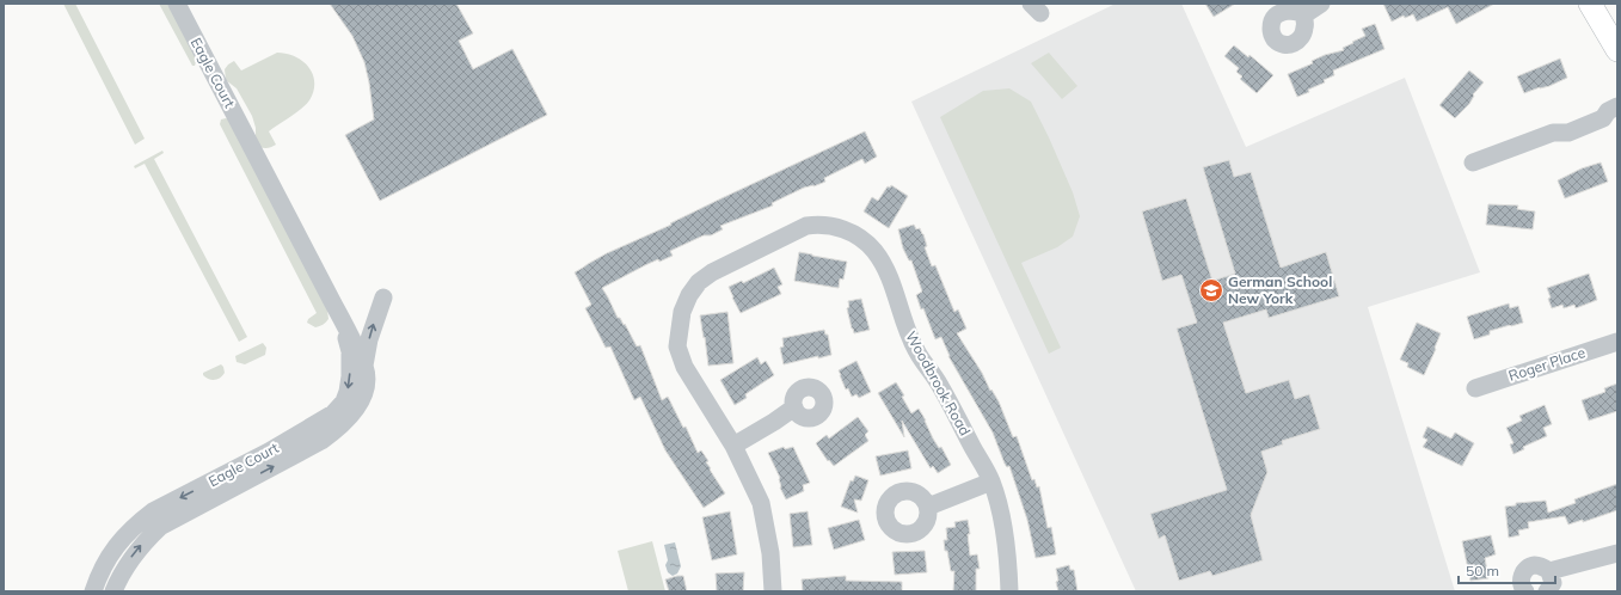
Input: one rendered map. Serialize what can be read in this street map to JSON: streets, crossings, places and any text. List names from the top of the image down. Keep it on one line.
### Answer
{"streets":{"street":["Eagle Court","Roger Place","Woodbrook Road"]},"places":{"school or university":["German School New York"]},"scale_bar":"50 m"}
